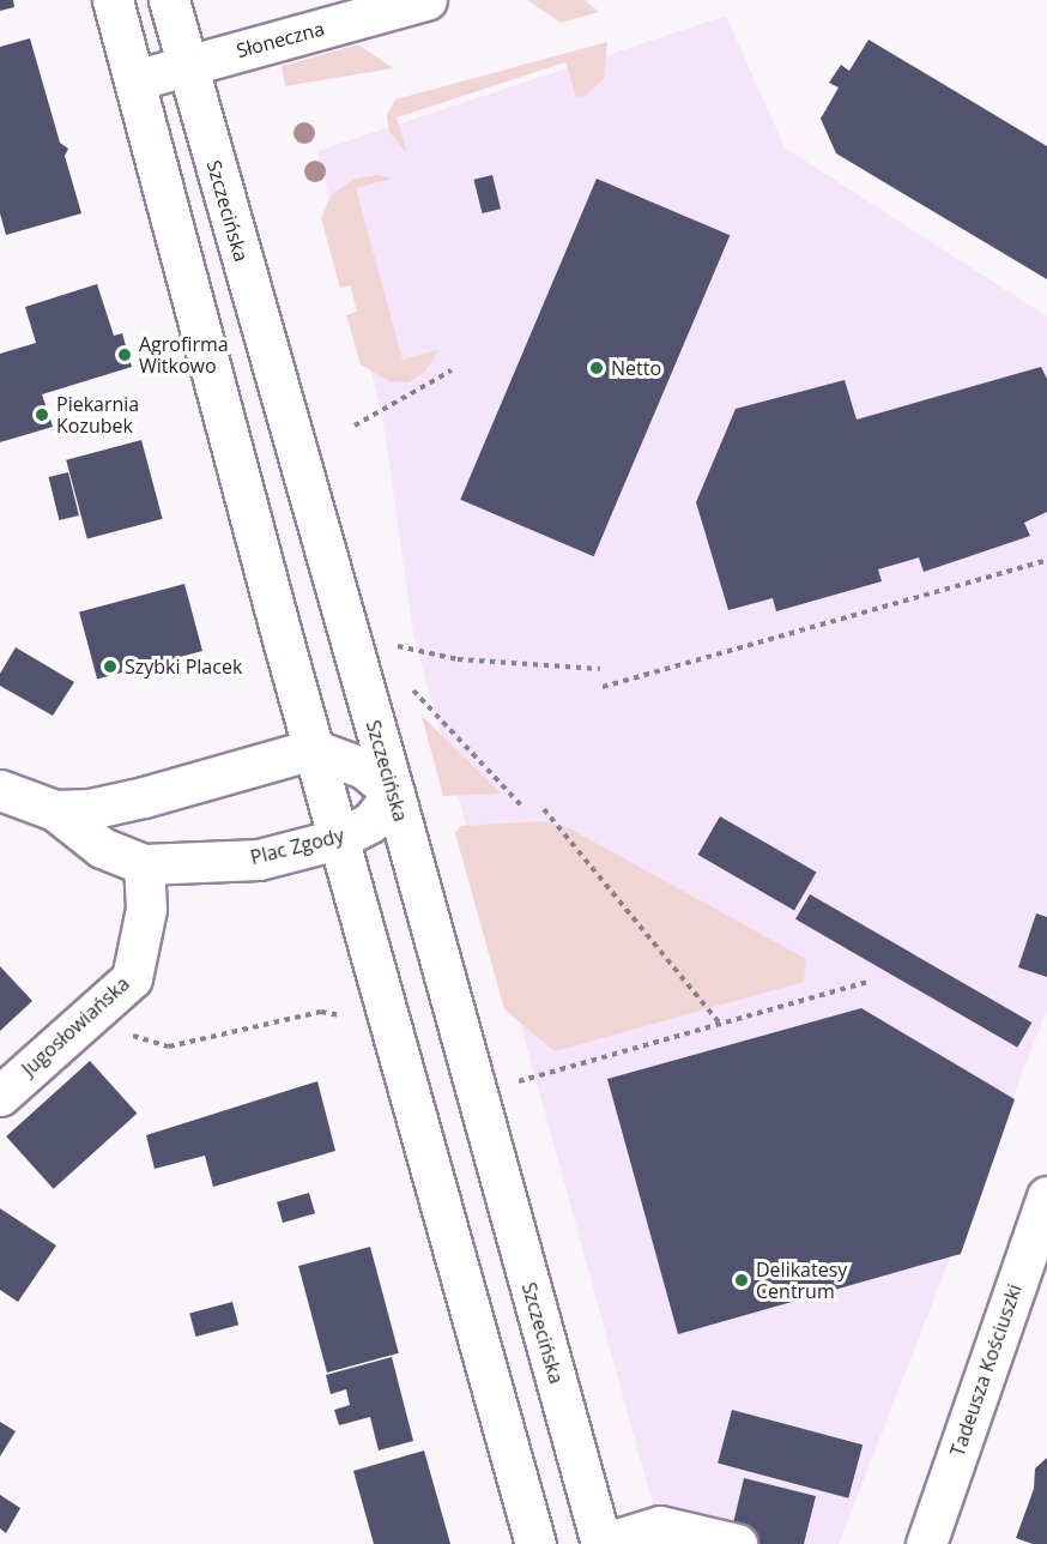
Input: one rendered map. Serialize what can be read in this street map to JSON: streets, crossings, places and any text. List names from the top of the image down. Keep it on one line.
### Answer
{"streets":{"main road":["Słoneczna","Szczecińska","Plac Zgody","Jugosłowiańska","Tadeusza Kościuszki"]},"crossings":[["Słoneczna","Szczecińska"],["Szczecińska","Plac Zgody"],["Plac Zgody","Jugosłowiańska"]],"places":["Agrofirma Witkowo","Netto","Piekarnia Kozubek","Szybki Placek","Delikatesy Centrum"]}
